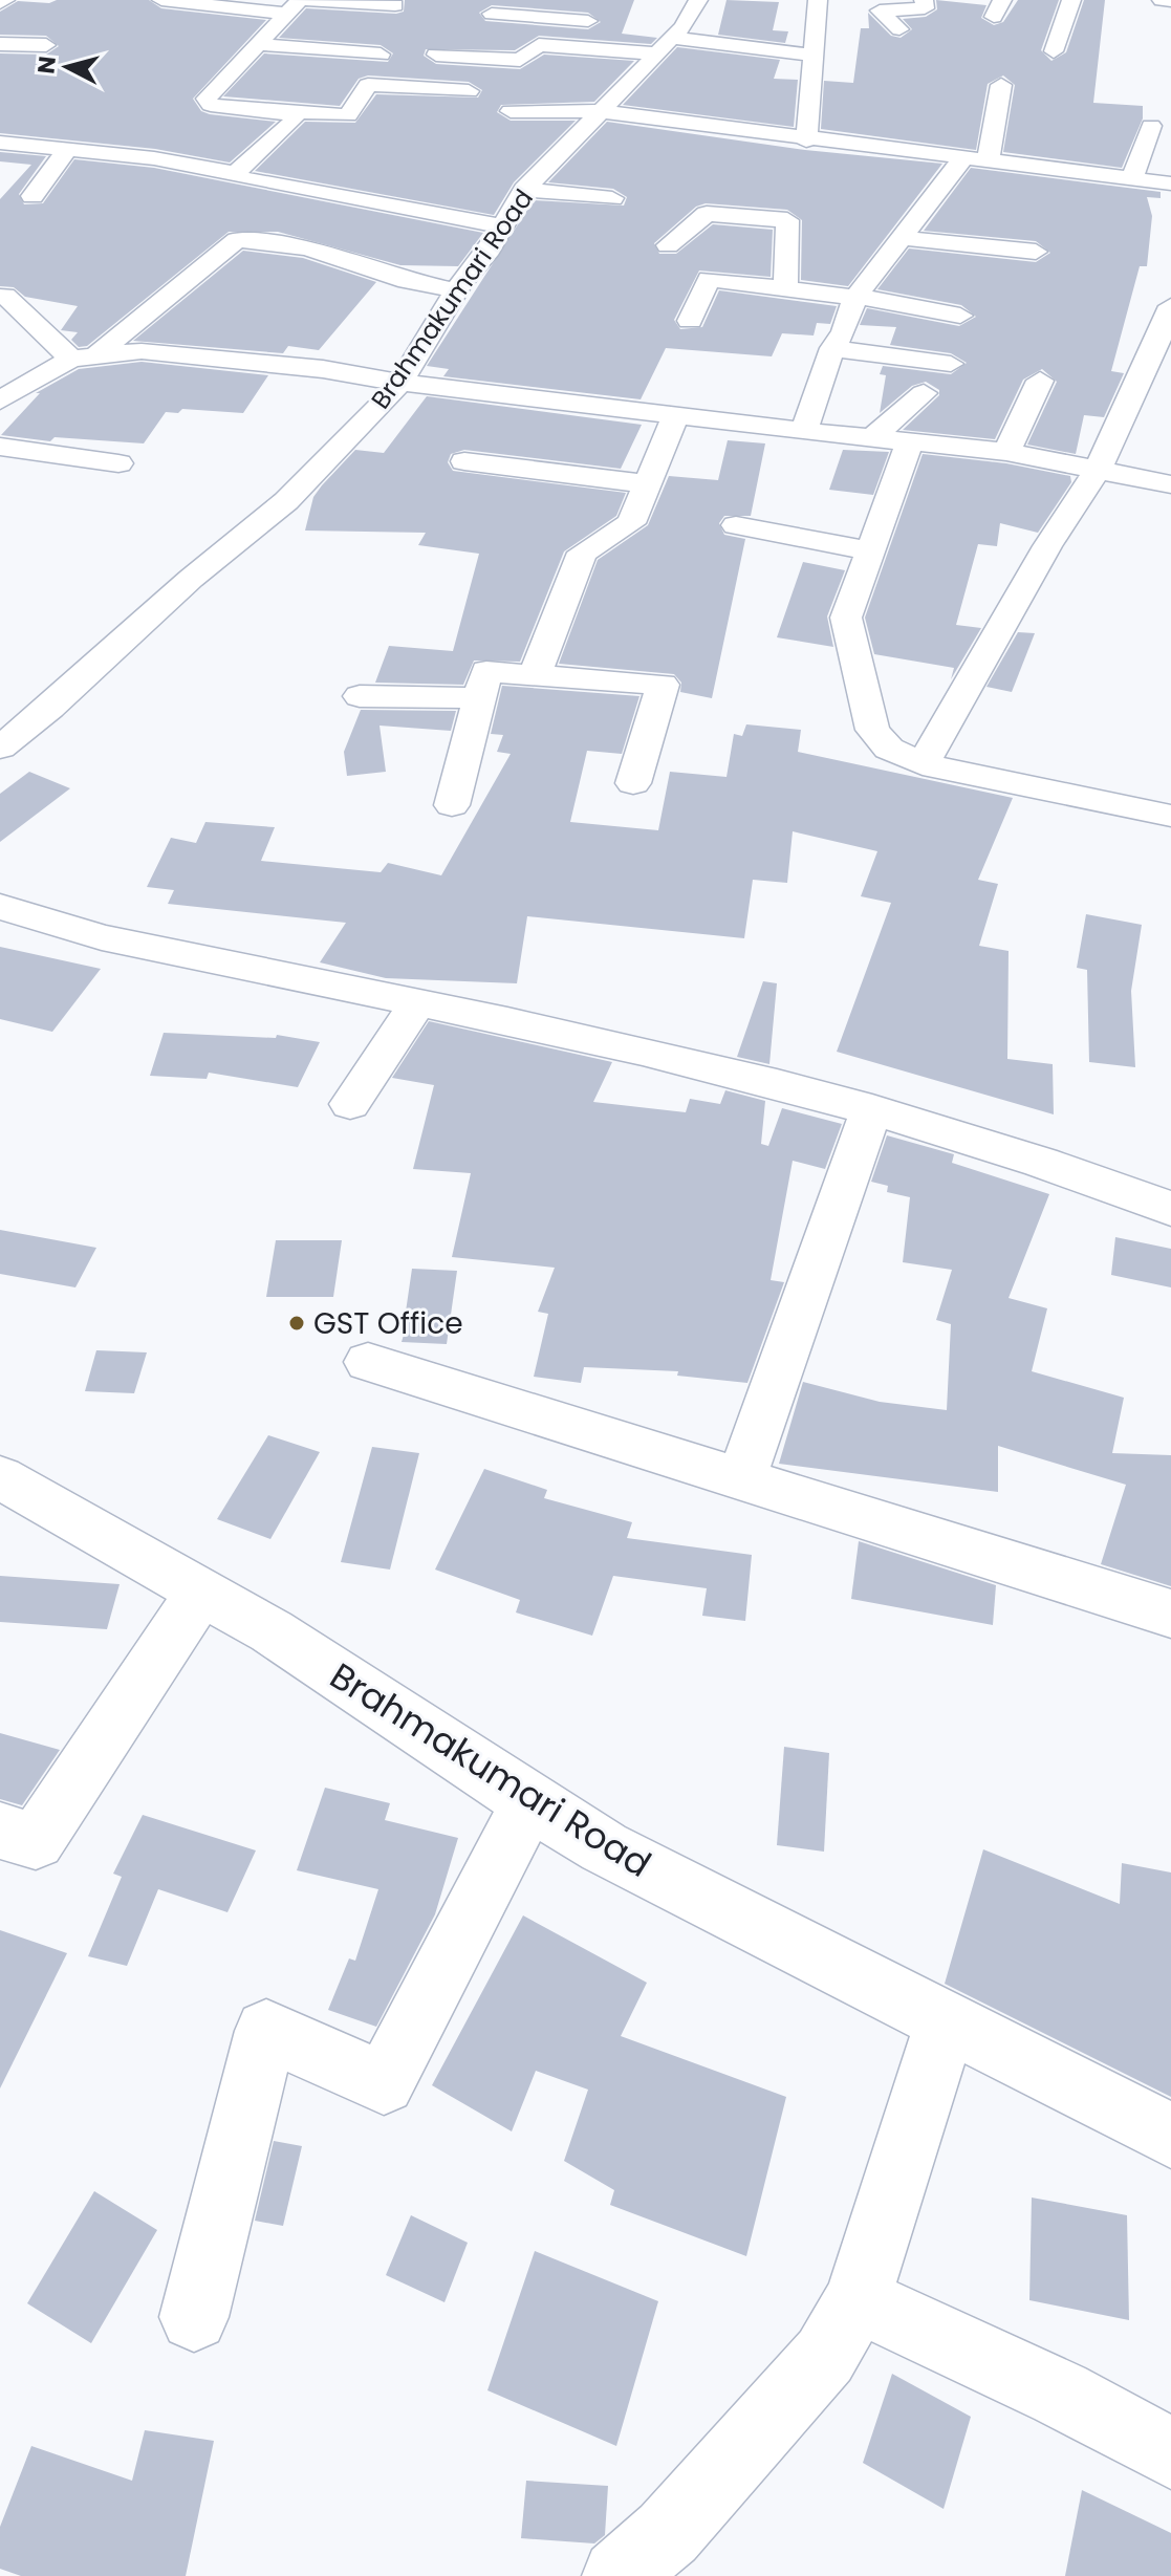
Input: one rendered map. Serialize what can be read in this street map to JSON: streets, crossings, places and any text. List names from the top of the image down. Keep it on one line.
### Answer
{"streets":{"street":["Brahmakumari Road"]},"places":["GST Office"],"north":"left"}
